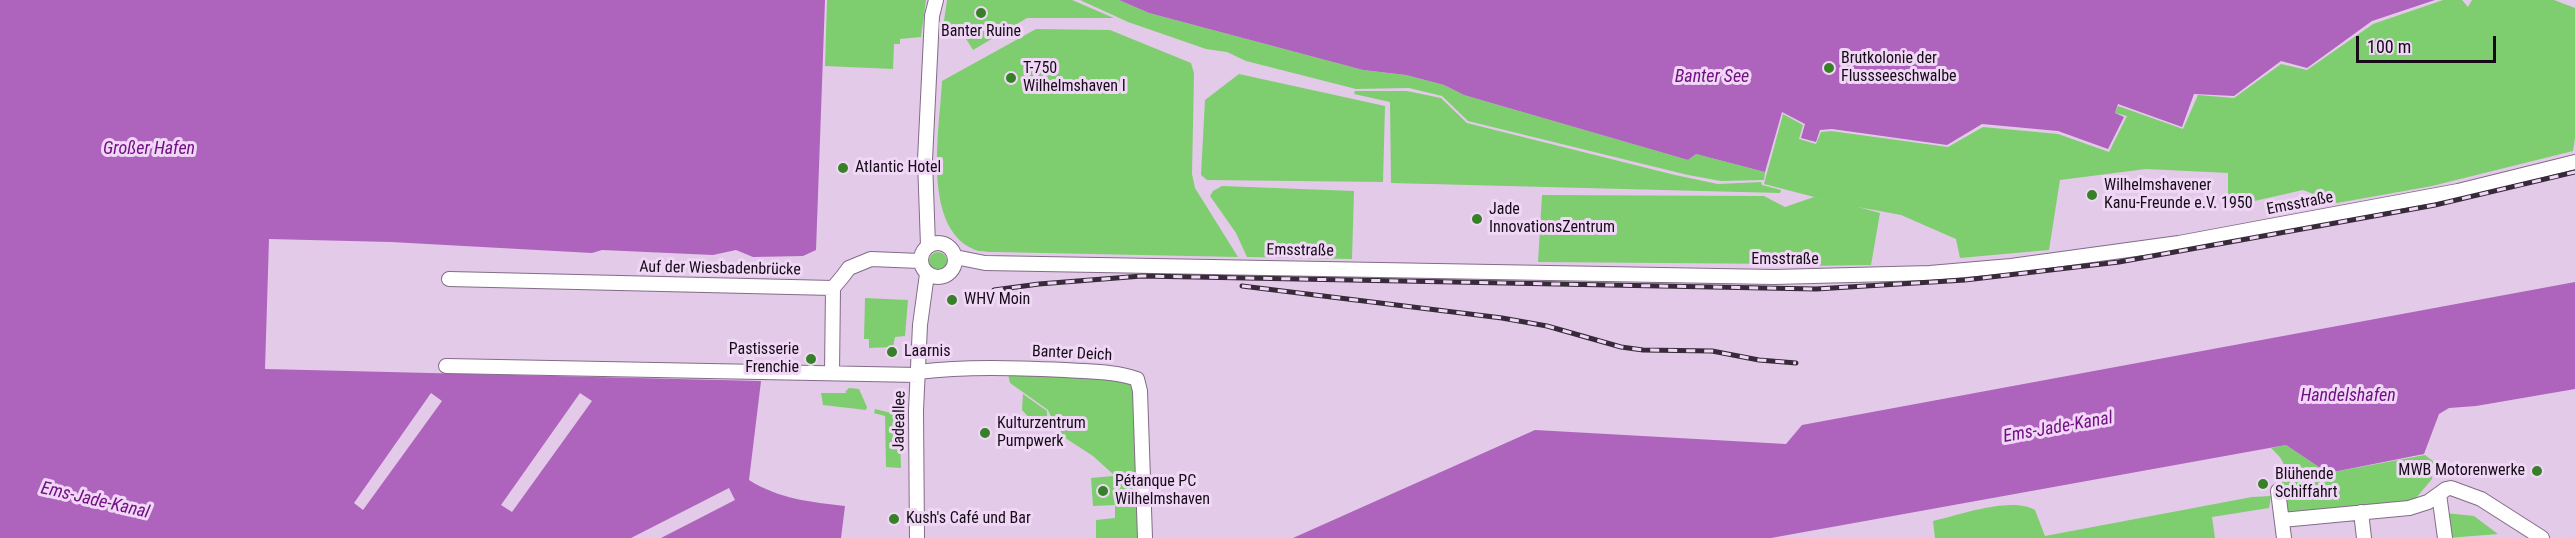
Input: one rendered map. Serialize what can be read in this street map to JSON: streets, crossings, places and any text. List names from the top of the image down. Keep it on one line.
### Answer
{"streets":{"street":["Emsstraße","Auf der Wiesbadenbrücke","Banter Deich","Jadeallee"]},"crossings":[["Emsstraße","Jadeallee"],["Banter Deich","Jadeallee"]],"water":["Banter See","Großer Hafen","Handelshafen","Ems-Jade-Kanal"],"places":["Banter Ruine","Brutkolonie der Flussseeschwalbe","T-750 Wilhelmshaven I","Atlantic Hotel","Wilhelmshavener Kanu-Freunde e.V. 1950","Jade InnovationsZentrum","WHV Moin","Laarnis","Pastisserie Frenchie","Kulturzentrum Pumpwerk","MWB Motorenwerke","Blühende Schiffahrt","Pétanque PC Wilhelmshaven","Kush's Café und Bar"],"scale_bar":"100 m"}
